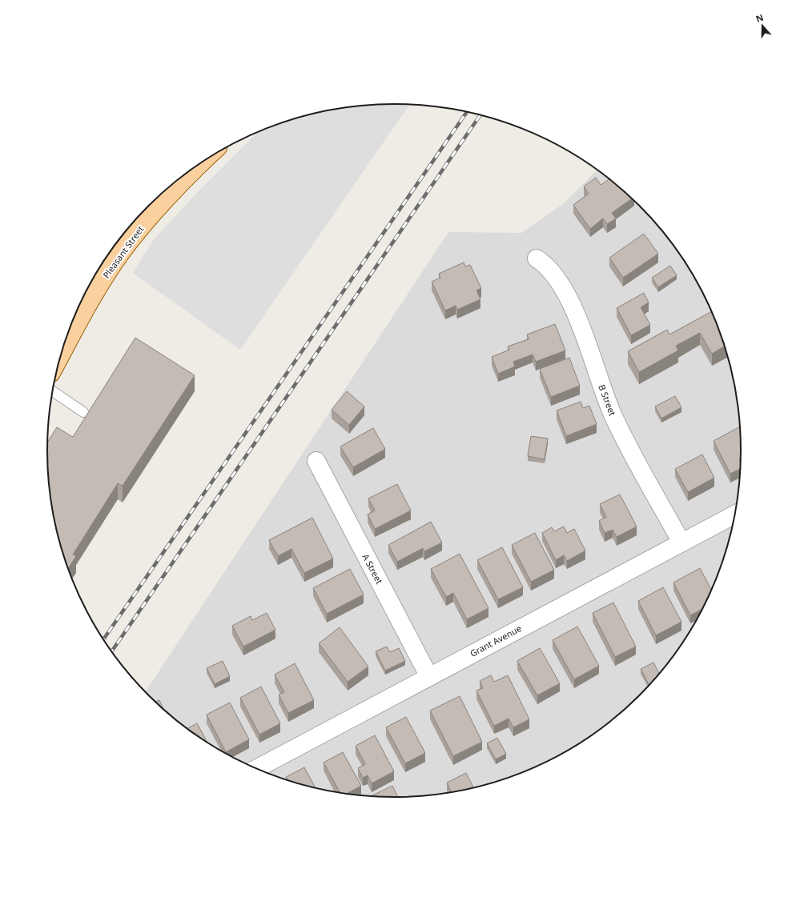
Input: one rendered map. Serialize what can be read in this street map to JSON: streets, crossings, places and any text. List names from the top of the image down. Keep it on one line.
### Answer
{"streets":{"main road":["Pleasant Street"],"street":["B Street","A Street","Grant Avenue"]},"crossings":[["B Street","Grant Avenue"],["A Street","Grant Avenue"]],"north":"top"}
